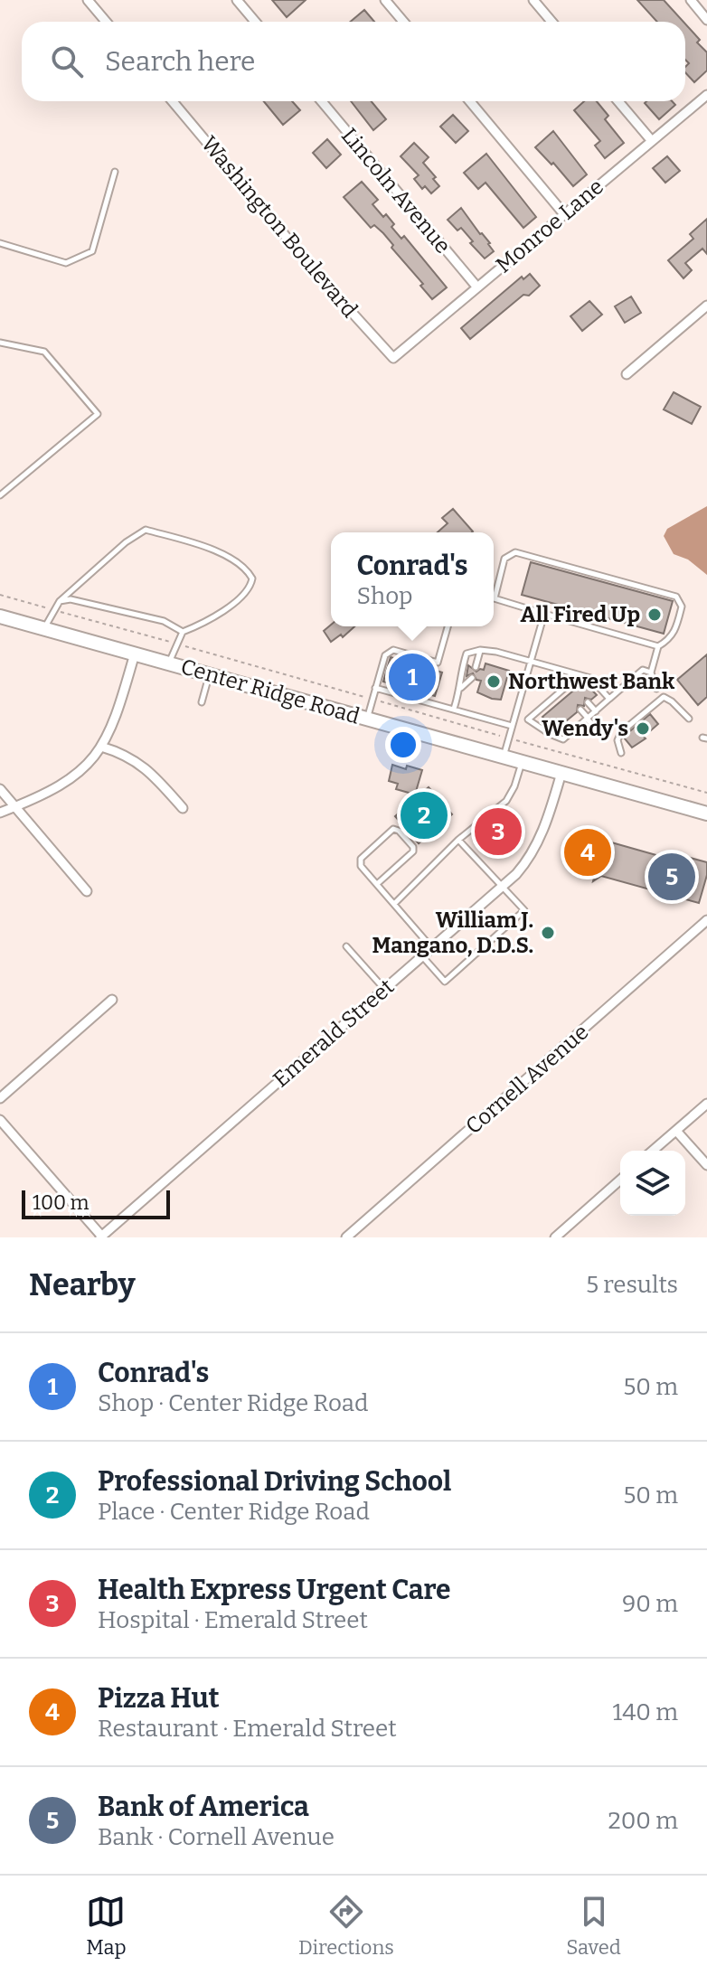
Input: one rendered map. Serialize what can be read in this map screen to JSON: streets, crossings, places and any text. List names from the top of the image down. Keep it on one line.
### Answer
{"streets":{"main road":["Center Ridge Road"],"street":["Lincoln Avenue","Monroe Lane","Washington Boulevard","Emerald Street","Cornell Avenue"]},"crossings":[["Lincoln Avenue","Monroe Lane"],["Monroe Lane","Washington Boulevard"],["Center Ridge Road","Emerald Street"]],"places":["All Fired Up","Northwest Bank","Wendy's","William J. Mangano, D.D.S."],"scale_bar":"100 m","page":{"search":"Search here","popup":["Conrad's","Shop"],"pins":["1","2","3","4","5"],"scale":"100 m","heading":["Nearby","5 results"],"list":[{"mark":"1","name":"Conrad's","note":"Shop · Center Ridge Road","value":"50 m"},{"mark":"2","name":"Professional Driving School","note":"Place · Center Ridge Road","value":"50 m"},{"mark":"3","name":"Health Express Urgent Care","note":"Hospital · Emerald Street","value":"90 m"},{"mark":"4","name":"Pizza Hut","note":"Restaurant · Emerald Street","value":"140 m"},{"mark":"5","name":"Bank of America","note":"Bank · Cornell Avenue","value":"200 m"}],"nav":["Map","Directions","Saved"]}}
